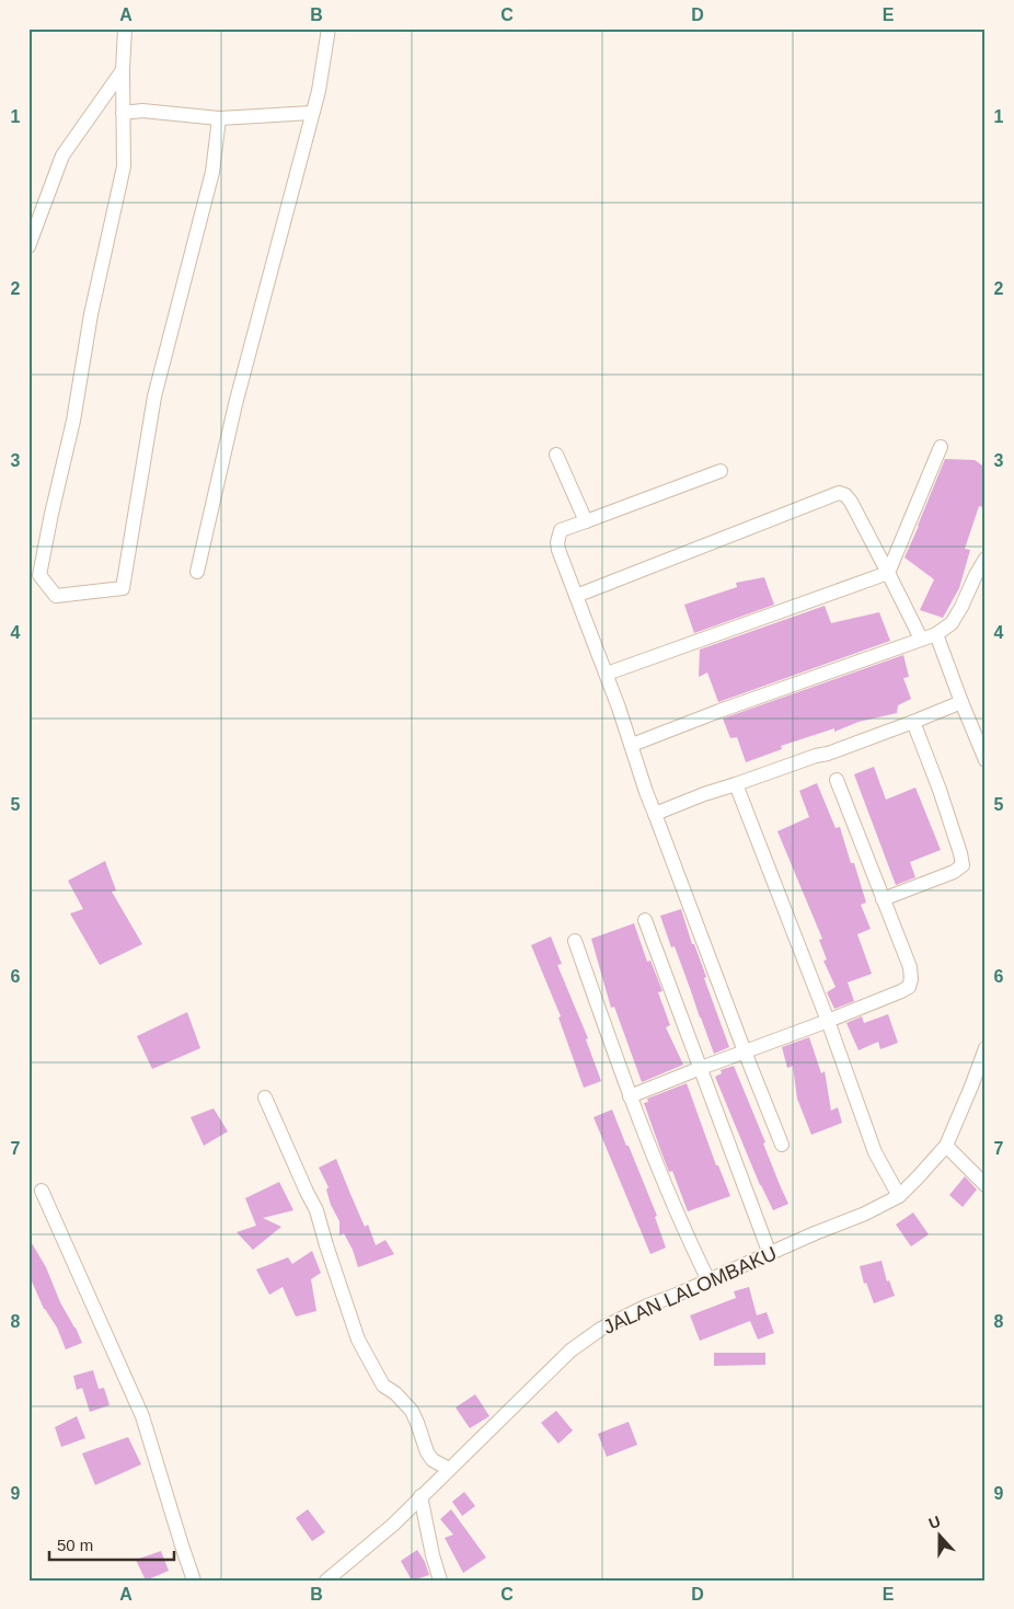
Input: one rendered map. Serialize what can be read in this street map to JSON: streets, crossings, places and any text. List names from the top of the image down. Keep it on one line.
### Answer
{"streets":{"street":["JALAN LALOMBAKU"]},"scale_bar":"50 m","north":"top","grid":{"columns":["A","B","C","D","E"],"rows":["1","2","3","4","5","6","7","8","9"]}}
